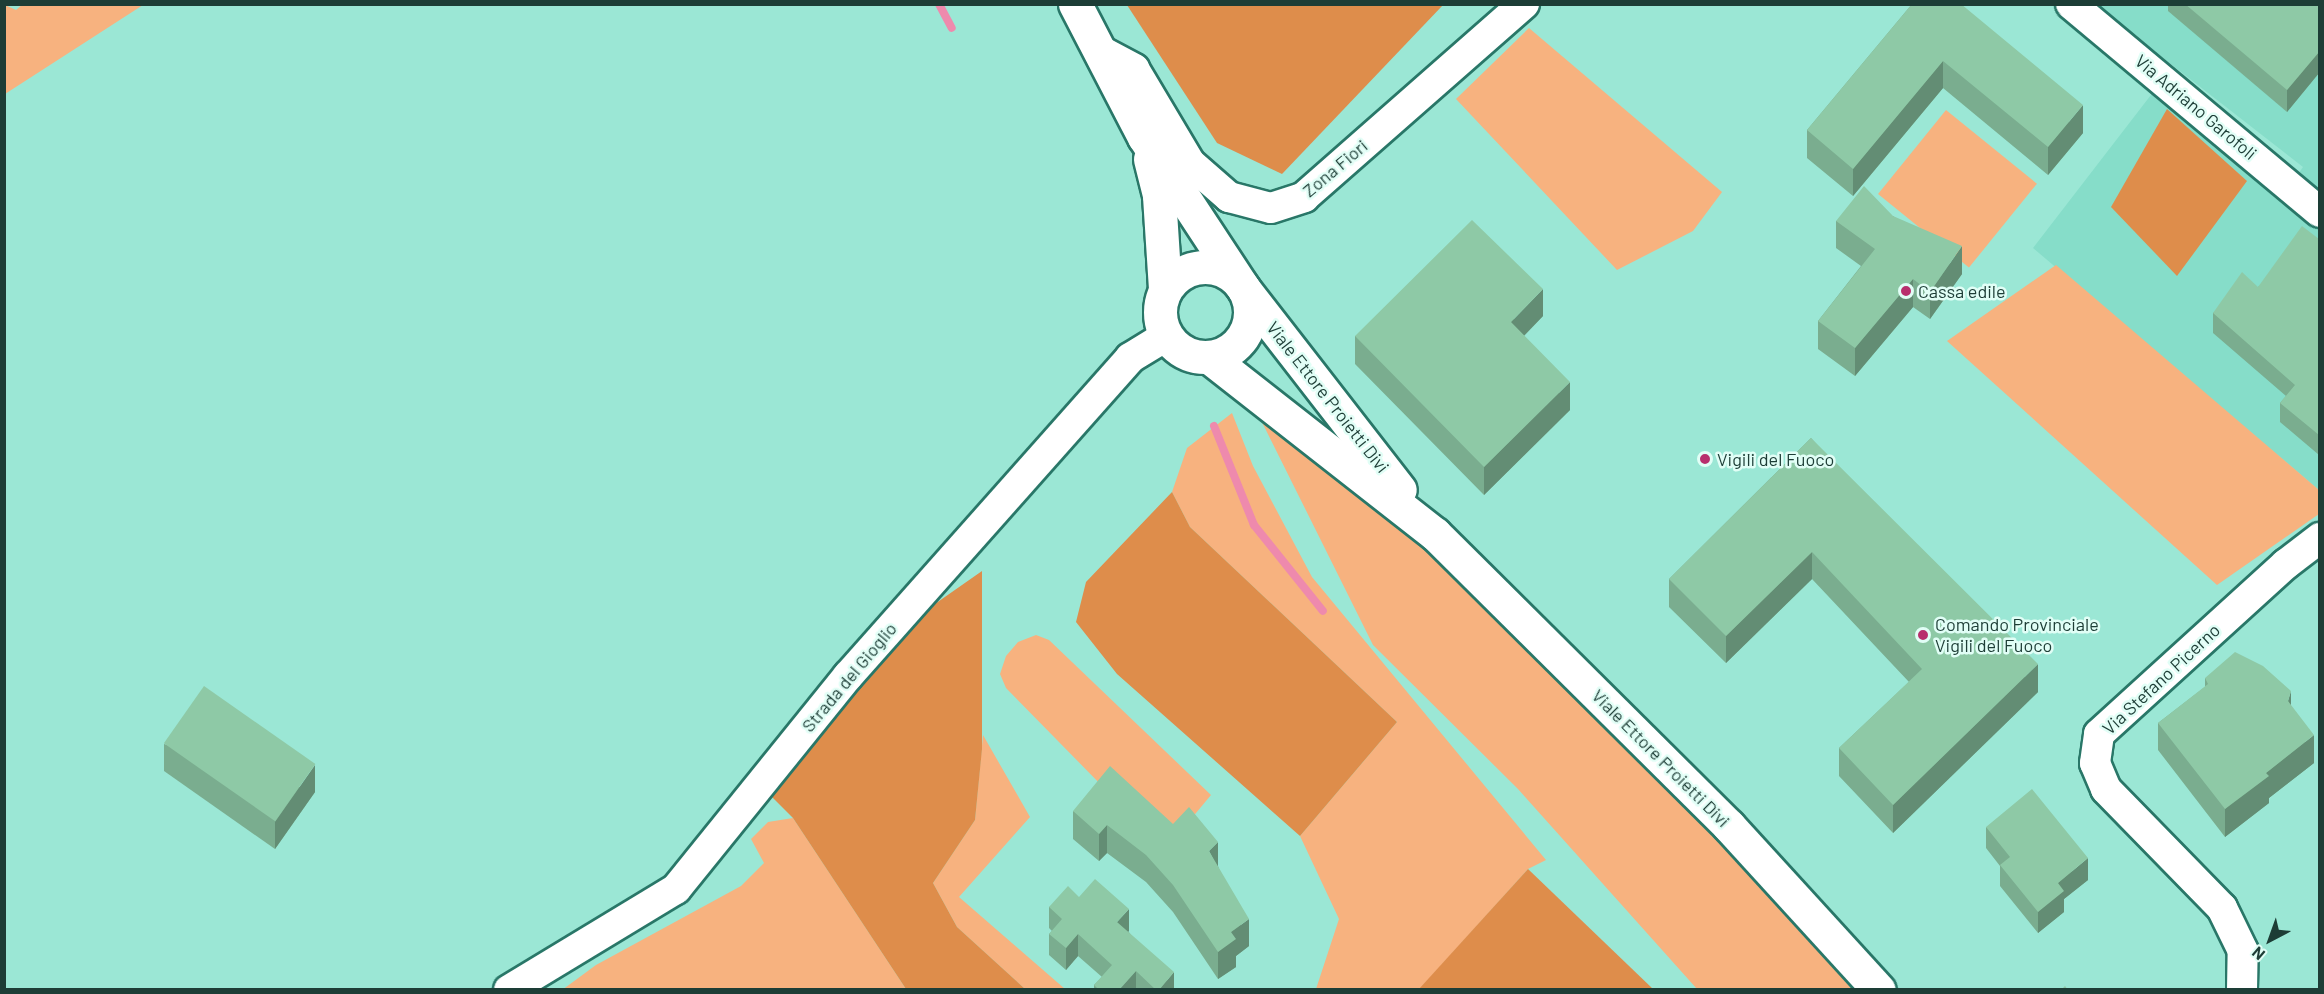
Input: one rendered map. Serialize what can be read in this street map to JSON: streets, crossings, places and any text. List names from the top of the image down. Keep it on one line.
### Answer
{"streets":{"main road":["Viale Ettore Proietti Divi"],"street":["Via Adriano Garofoli","Zona Fiori","Strada del Gioglio","Via Stefano Picerno"]},"crossings":[["Zona Fiori","Viale Ettore Proietti Divi"],["Viale Ettore Proietti Divi","Strada del Gioglio"]],"places":["Cassa edile","Vigili del Fuoco","Comando Provinciale Vigili del Fuoco"],"north":"bottom left"}
